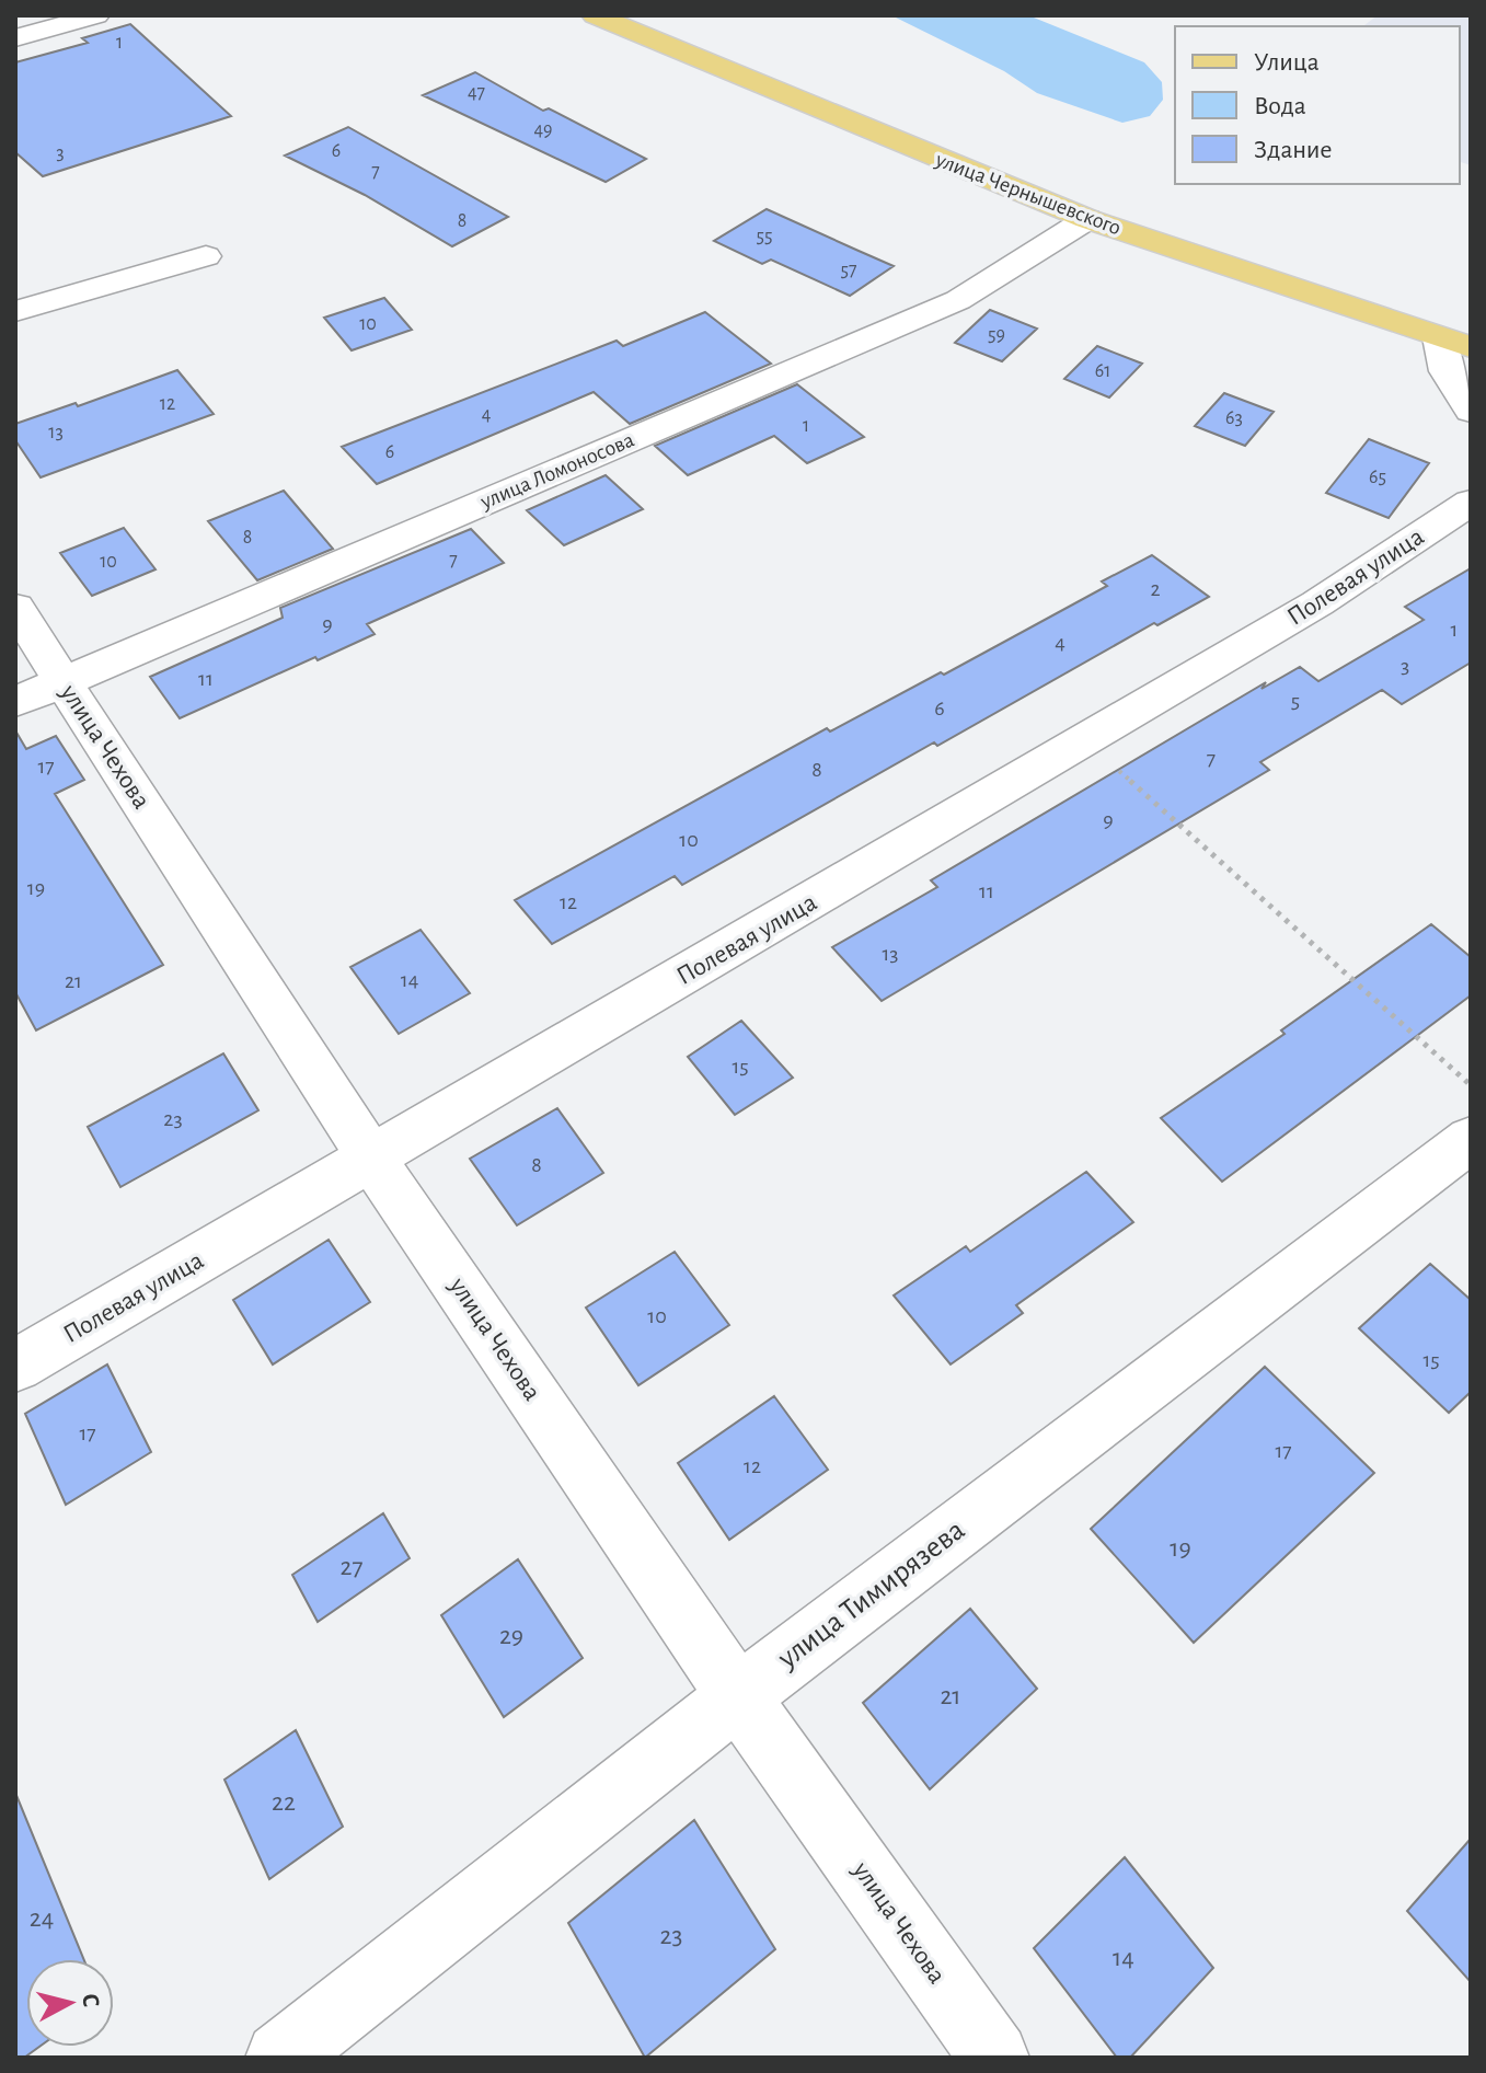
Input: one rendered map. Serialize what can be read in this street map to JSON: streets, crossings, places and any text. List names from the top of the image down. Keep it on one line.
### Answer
{"streets":{"main road":["улица Чернышевского"],"street":["улица Ломоносова","Полевая улица","улица Чехова","улица Тимирязева"]},"crossings":[["улица Чернышевского","улица Ломоносова"],["улица Ломоносова","улица Чехова"],["Полевая улица","улица Чехова"],["улица Чехова","улица Тимирязева"]],"house_numbers":["1","47","49","6","3","7","8","55","57","10","59","61","12","4","63","1","13","6","65","8","7","10","2","9","1","4","3","11","5","6","7","17","8","9","10","19","11","12","13","14","21","15","23","8","10","15","17","17","12","19","27","29","21","22","24","23","14"],"legend":["Улица","Вода","Здание"],"north":"right"}
